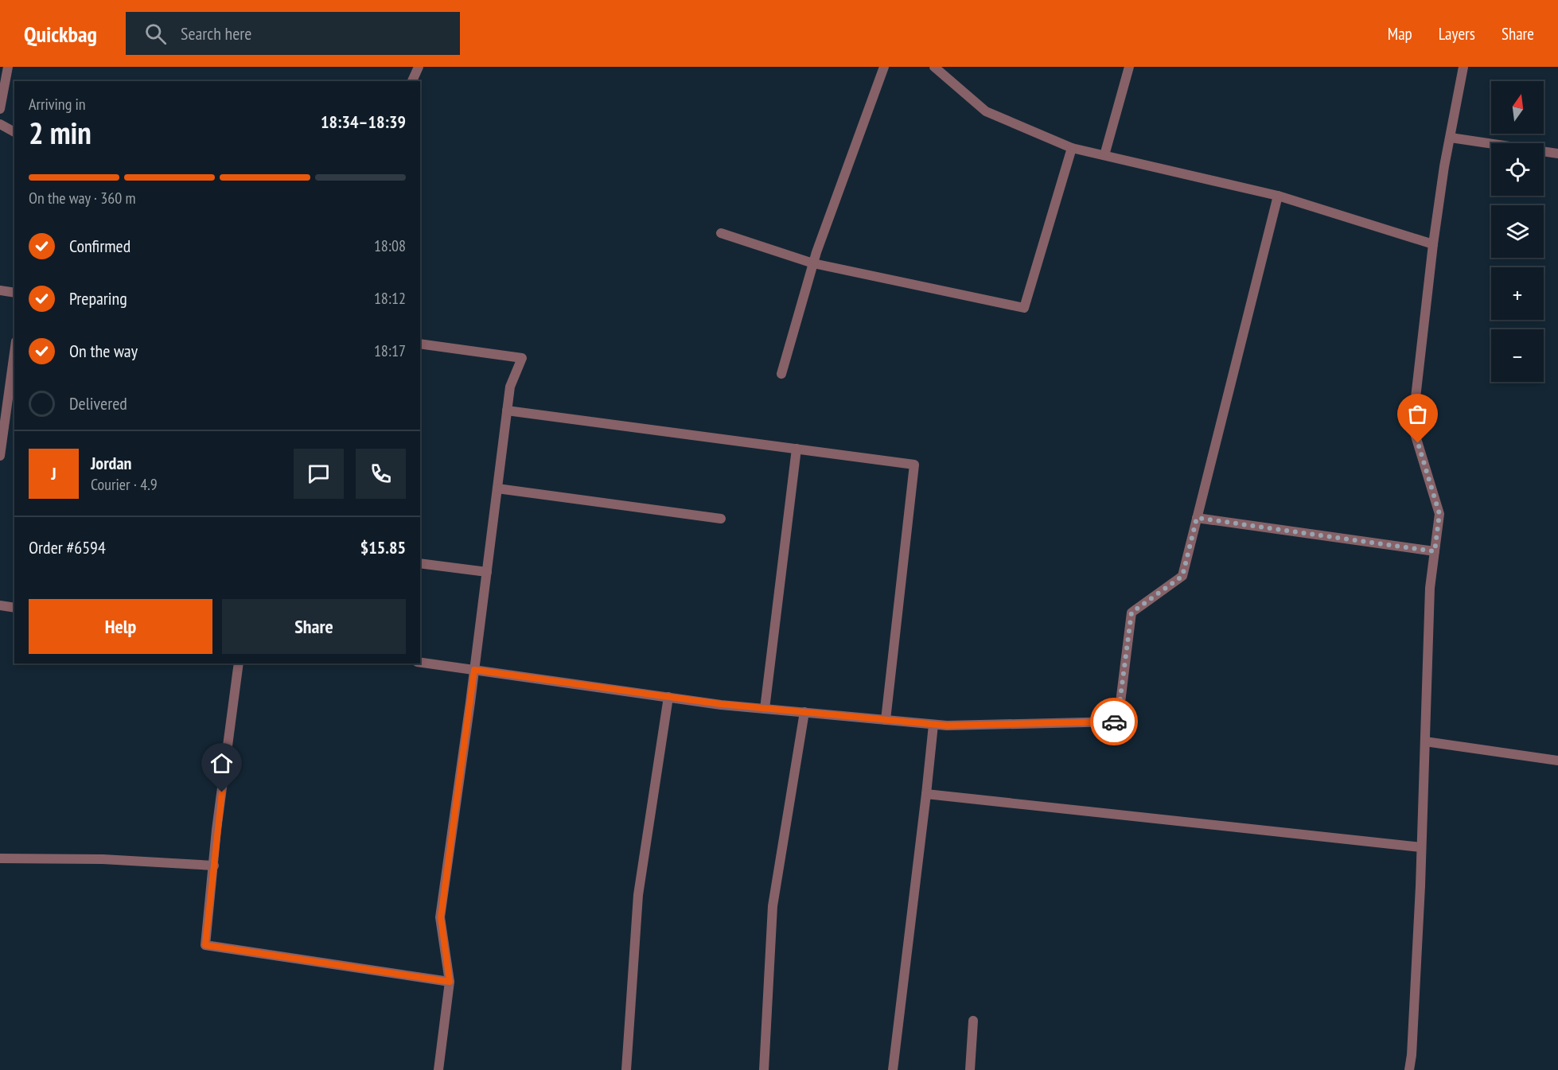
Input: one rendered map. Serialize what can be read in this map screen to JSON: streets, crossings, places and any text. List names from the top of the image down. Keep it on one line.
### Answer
{"north":"top","page":{"header":"Quickbag","search":"Search here","nav":["Map","Layers","Share"],"map_buttons":["+","−"],"heading":["2 min","Arriving in","18:34–18:39"],"panel":["Jordan","Courier · 4.9","Order #6594","$15.85"],"bar":"On the way · 360 m","list":[["Confirmed","18:08"],["Preparing","18:12"],["On the way","18:17"],"Delivered"],"round":"J","buttons":["Help","Share"]}}
